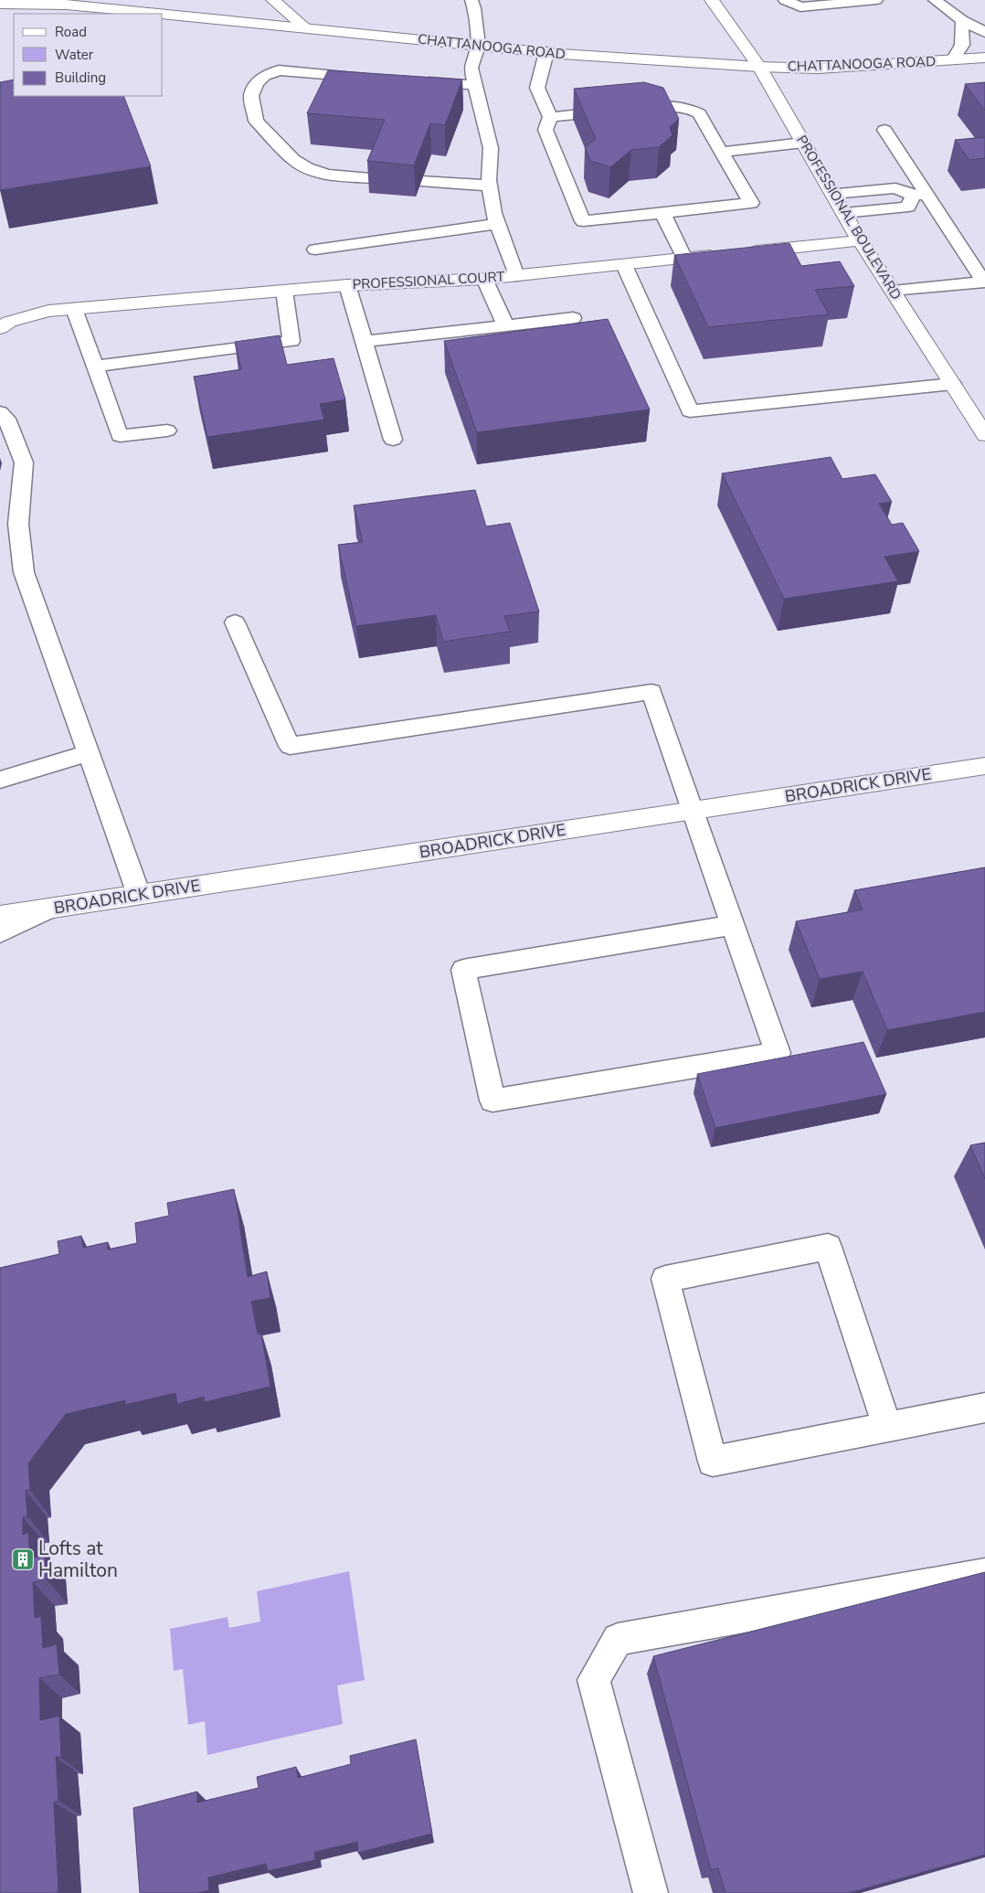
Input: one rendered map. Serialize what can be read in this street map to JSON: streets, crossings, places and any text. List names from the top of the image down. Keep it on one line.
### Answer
{"streets":{"street":["CHATTANOOGA ROAD","PROFESSIONAL BOULEVARD","PROFESSIONAL COURT","BROADRICK DRIVE"]},"crossings":[["CHATTANOOGA ROAD","PROFESSIONAL BOULEVARD"],["PROFESSIONAL BOULEVARD","PROFESSIONAL COURT"]],"places":{"building":["Lofts at Hamilton"]},"legend":["Road","Water","Building"]}
